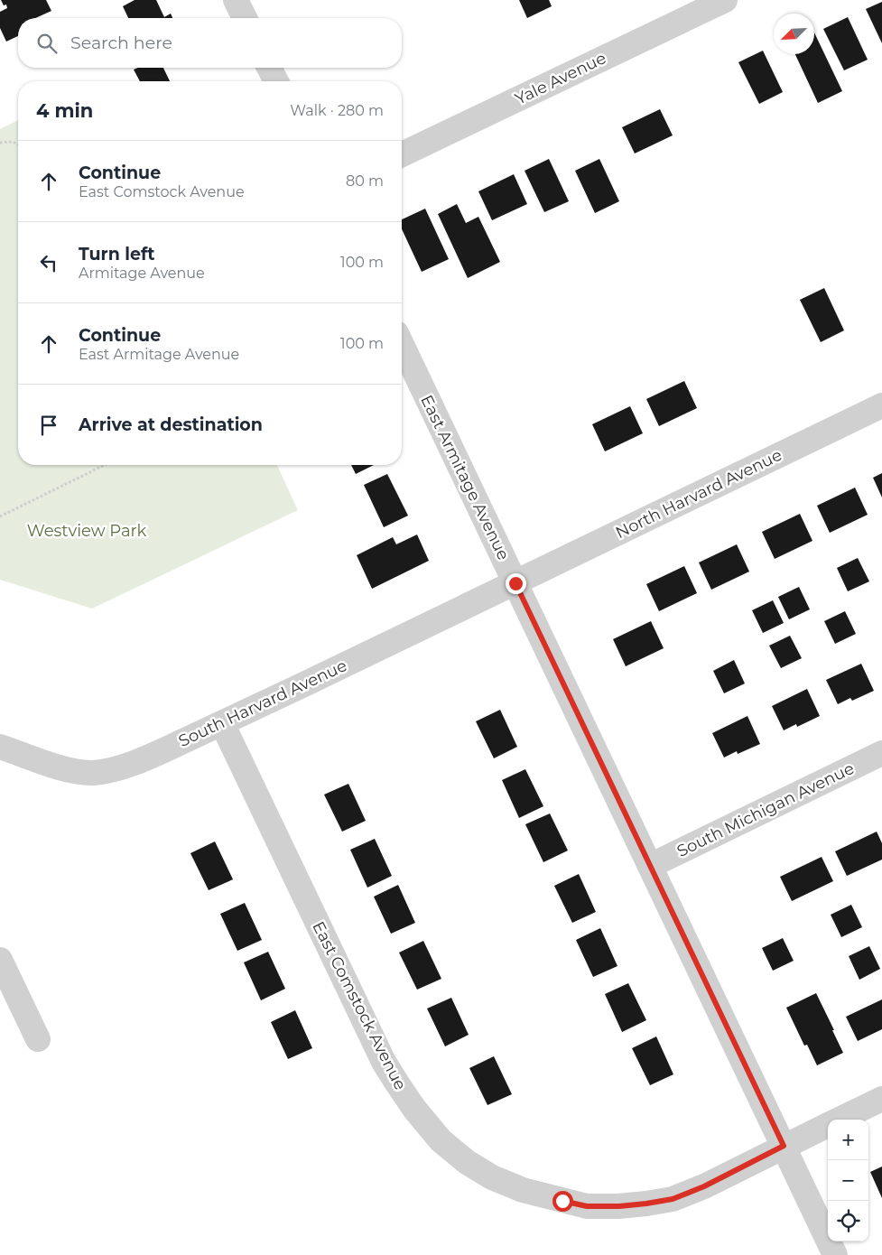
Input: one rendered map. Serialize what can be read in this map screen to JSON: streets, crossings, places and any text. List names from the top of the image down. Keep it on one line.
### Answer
{"streets":{"street":["Yale Avenue","East Armitage Avenue","North Harvard Avenue","South Harvard Avenue","South Michigan Avenue","East Comstock Avenue"]},"crossings":[["East Armitage Avenue","North Harvard Avenue"],["East Armitage Avenue","South Harvard Avenue"],["East Armitage Avenue","South Michigan Avenue"],["East Armitage Avenue","East Comstock Avenue"],["North Harvard Avenue","South Harvard Avenue"],["South Harvard Avenue","East Comstock Avenue"]],"parks":["Westview Park"],"north":"bottom left","page":{"search":"Search here","heading":["4 min","Walk · 280 m"],"list":[["Continue","East Comstock Avenue","80 m"],["Turn left","Armitage Avenue","100 m"],["Continue","East Armitage Avenue","100 m"],"Arrive at destination"],"map_buttons":["+","−"]}}
